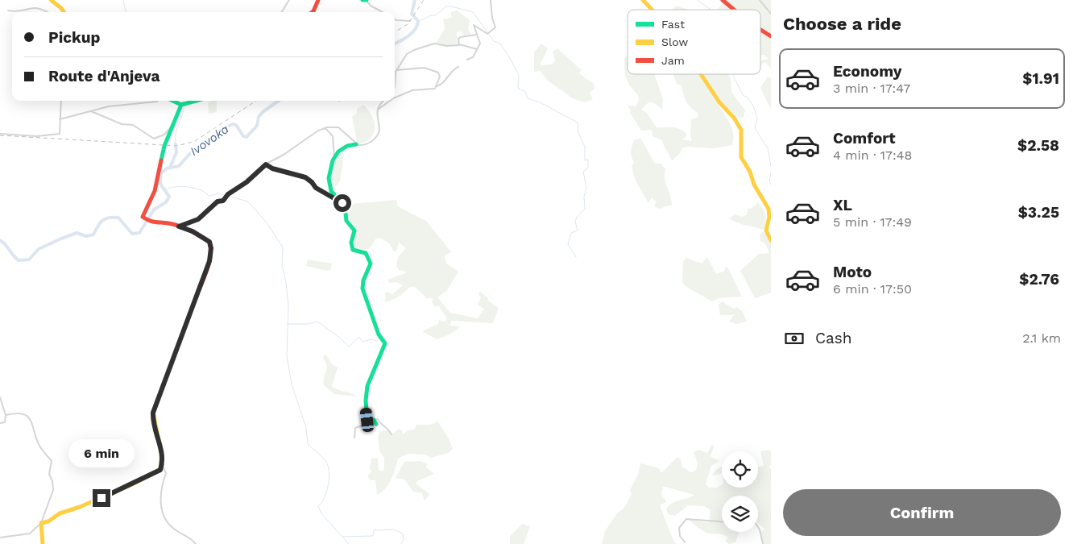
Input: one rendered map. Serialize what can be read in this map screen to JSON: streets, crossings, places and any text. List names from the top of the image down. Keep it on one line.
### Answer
{"water":["Ivovoka"],"legend":["Fast","Slow","Jam"],"page":{"heading":"Choose a ride","banner":["Pickup","Route d'Anjeva"],"list":[{"name":"Economy","note":"3 min · 17:47","value":"$1.91"},{"name":"Comfort","note":"4 min · 17:48","value":"$2.58"},{"name":"XL","note":"5 min · 17:49","value":"$3.25"},{"name":"Moto","note":"6 min · 17:50","value":"$2.76"}],"pay":["Cash","2.1 km"],"bubble":"6 min","buttons":"Confirm"}}
